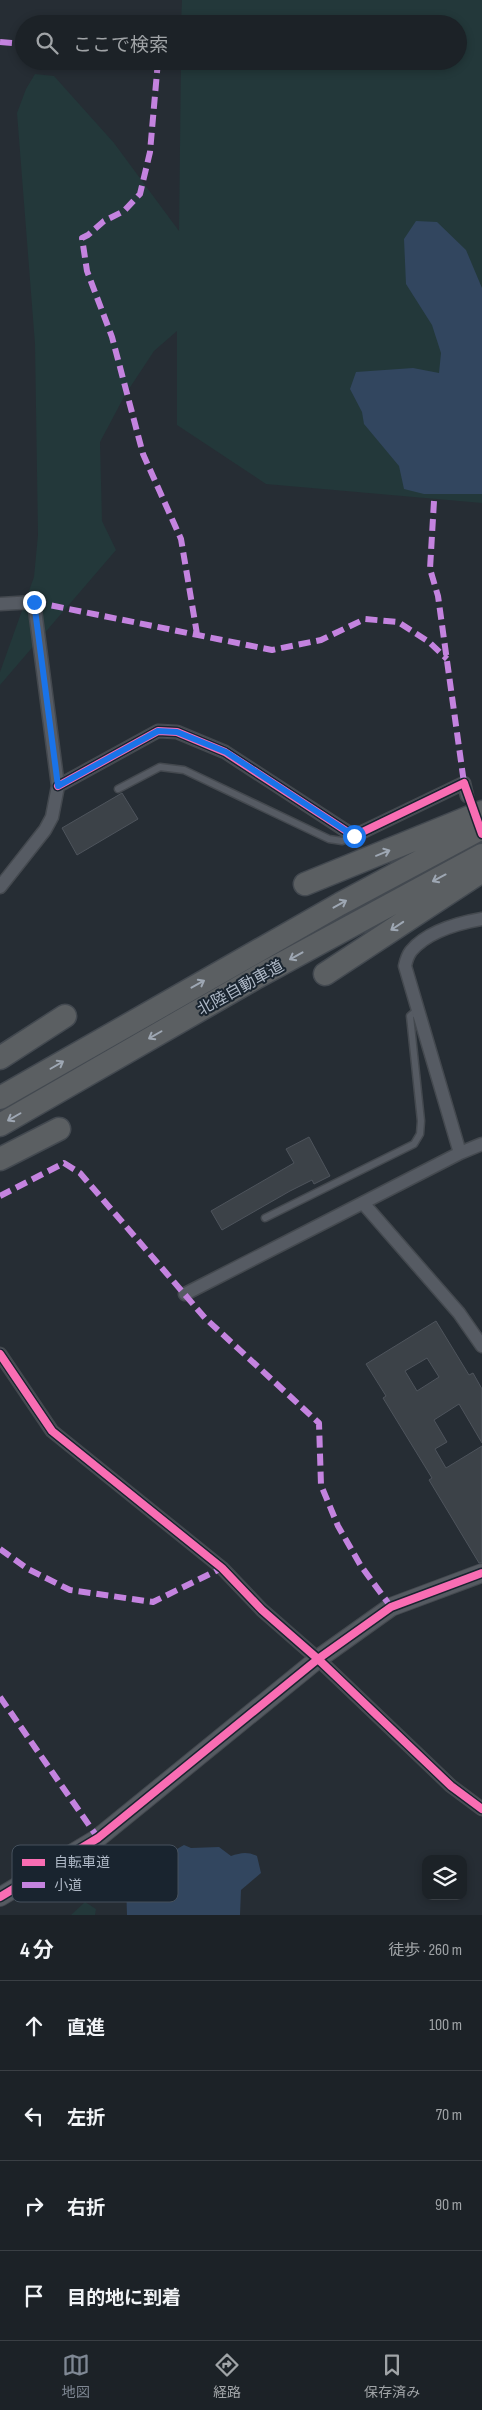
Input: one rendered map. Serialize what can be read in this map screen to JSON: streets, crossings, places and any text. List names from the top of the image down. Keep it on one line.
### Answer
{"streets":{"highway":["北陸自動車道"]},"legend":["自転車道","小道"],"page":{"search":"ここで検索","heading":["4 分","徒歩 · 260 m"],"list":[["直進","100 m"],["左折","70 m"],["右折","90 m"],"目的地に到着"],"nav":["地図","経路","保存済み"]}}
